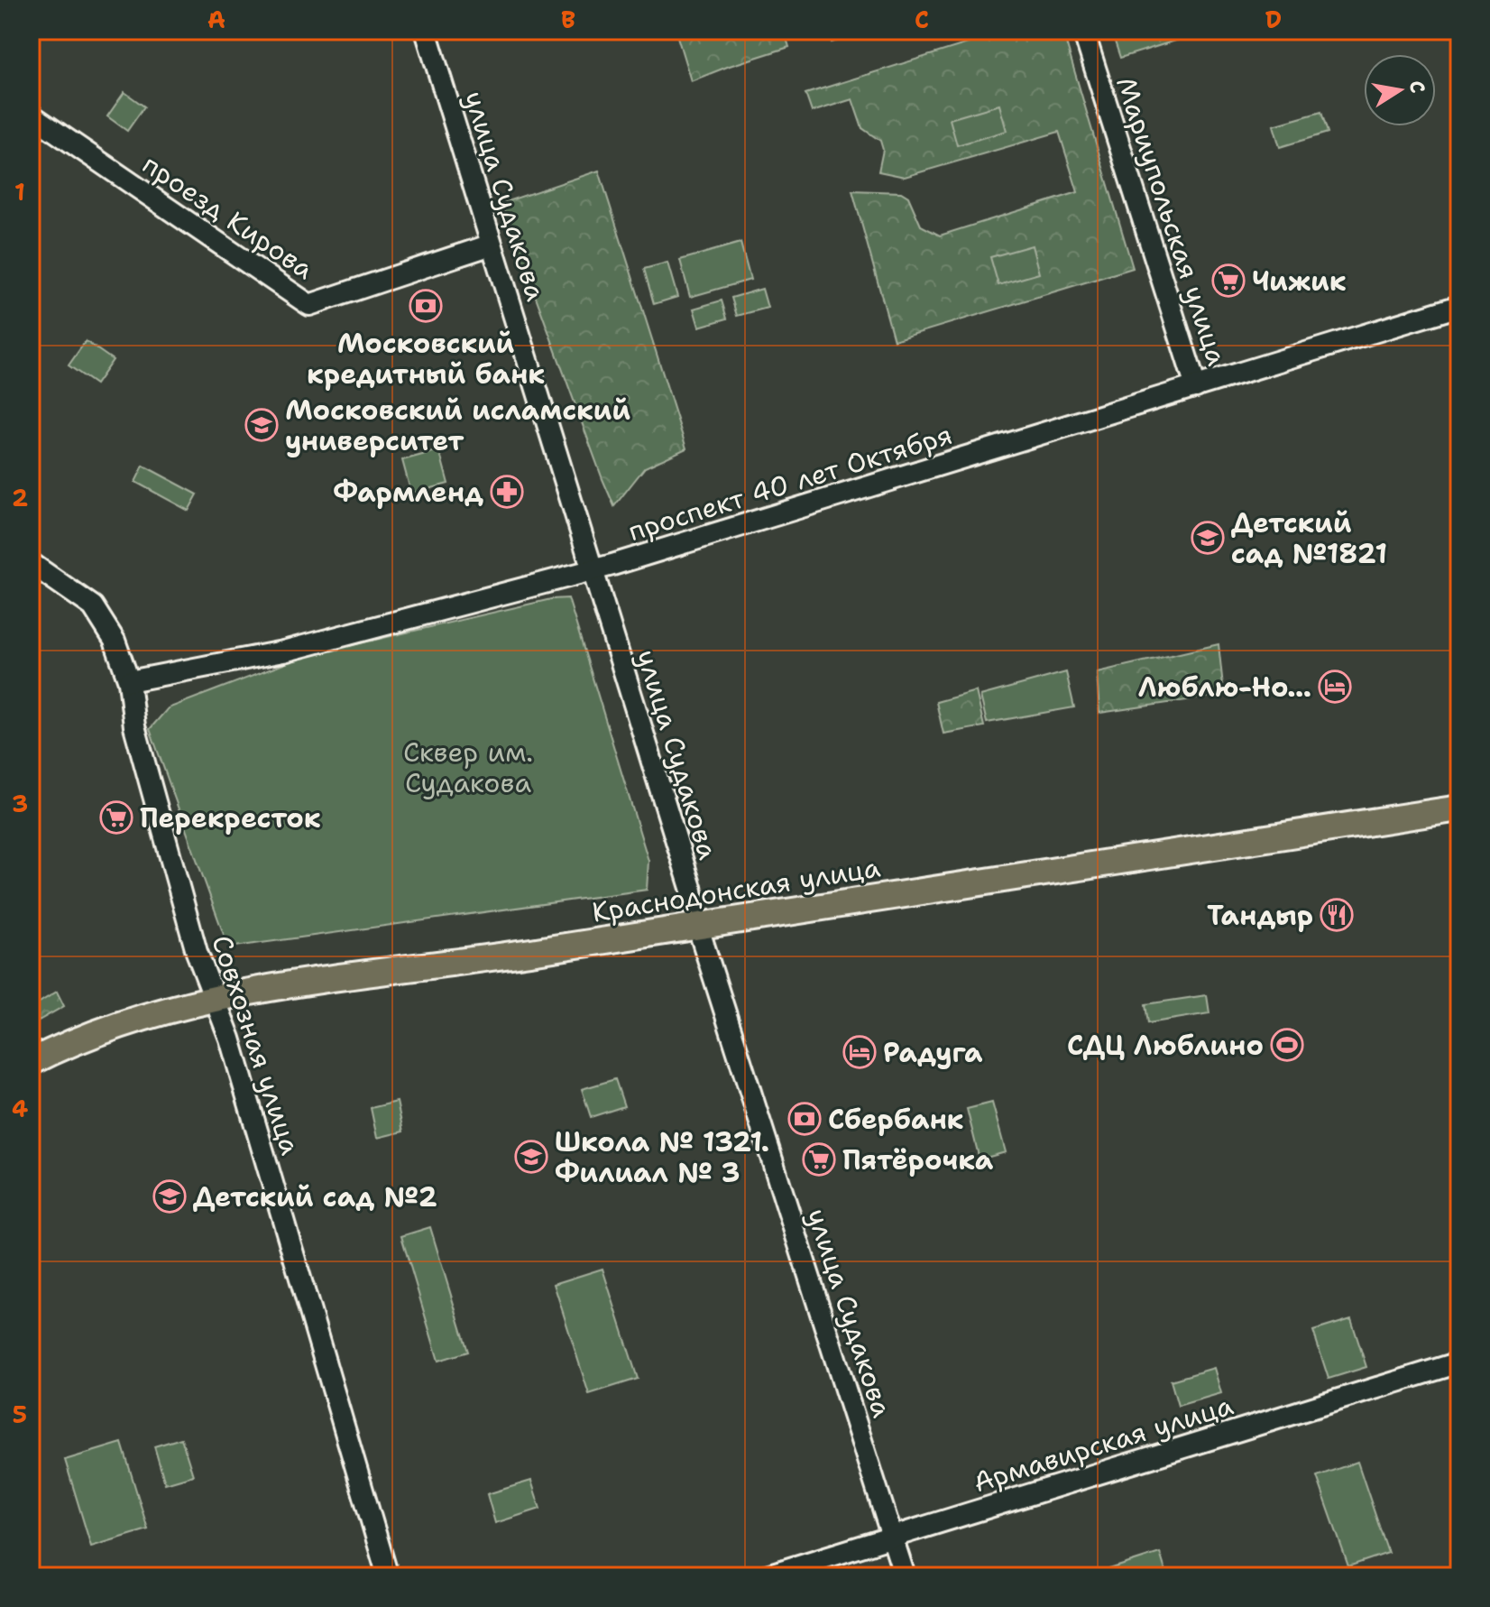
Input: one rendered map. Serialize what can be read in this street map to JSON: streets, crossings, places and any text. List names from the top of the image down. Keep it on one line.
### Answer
{"streets":{"main road":["Краснодонская улица"],"street":["улица Судакова","проезд Кирова","Мариупольская улица","проспект 40 лет Октября","Совхозная улица","Армавирская улица"]},"crossings":[["улица Судакова","проезд Кирова"],["улица Судакова","проспект 40 лет Октября"],["улица Судакова","Краснодонская улица"],["улица Судакова","Армавирская улица"],["Мариупольская улица","проспект 40 лет Октября"],["проспект 40 лет Октября","Совхозная улица"],["Краснодонская улица","Совхозная улица"]],"parks":["Сквер им. Судакова"],"places":{"supermarket":["Чижик","Перекресток","Пятёрочка"],"bank":["Московский кредитный банк","Сбербанк"],"school or university":["Московский исламский университет","Детский сад №1821","Школа № 1321. Филиал № 3","Детский сад №2"],"pharmacy":["Фармленд"],"hotel":["Люблю-Но...","Радуга"],"restaurant":["Тандыр"],"sports":["СДЦ Люблино"]},"north":"right","grid":{"columns":["A","B","C","D"],"rows":["1","2","3","4","5"]}}
